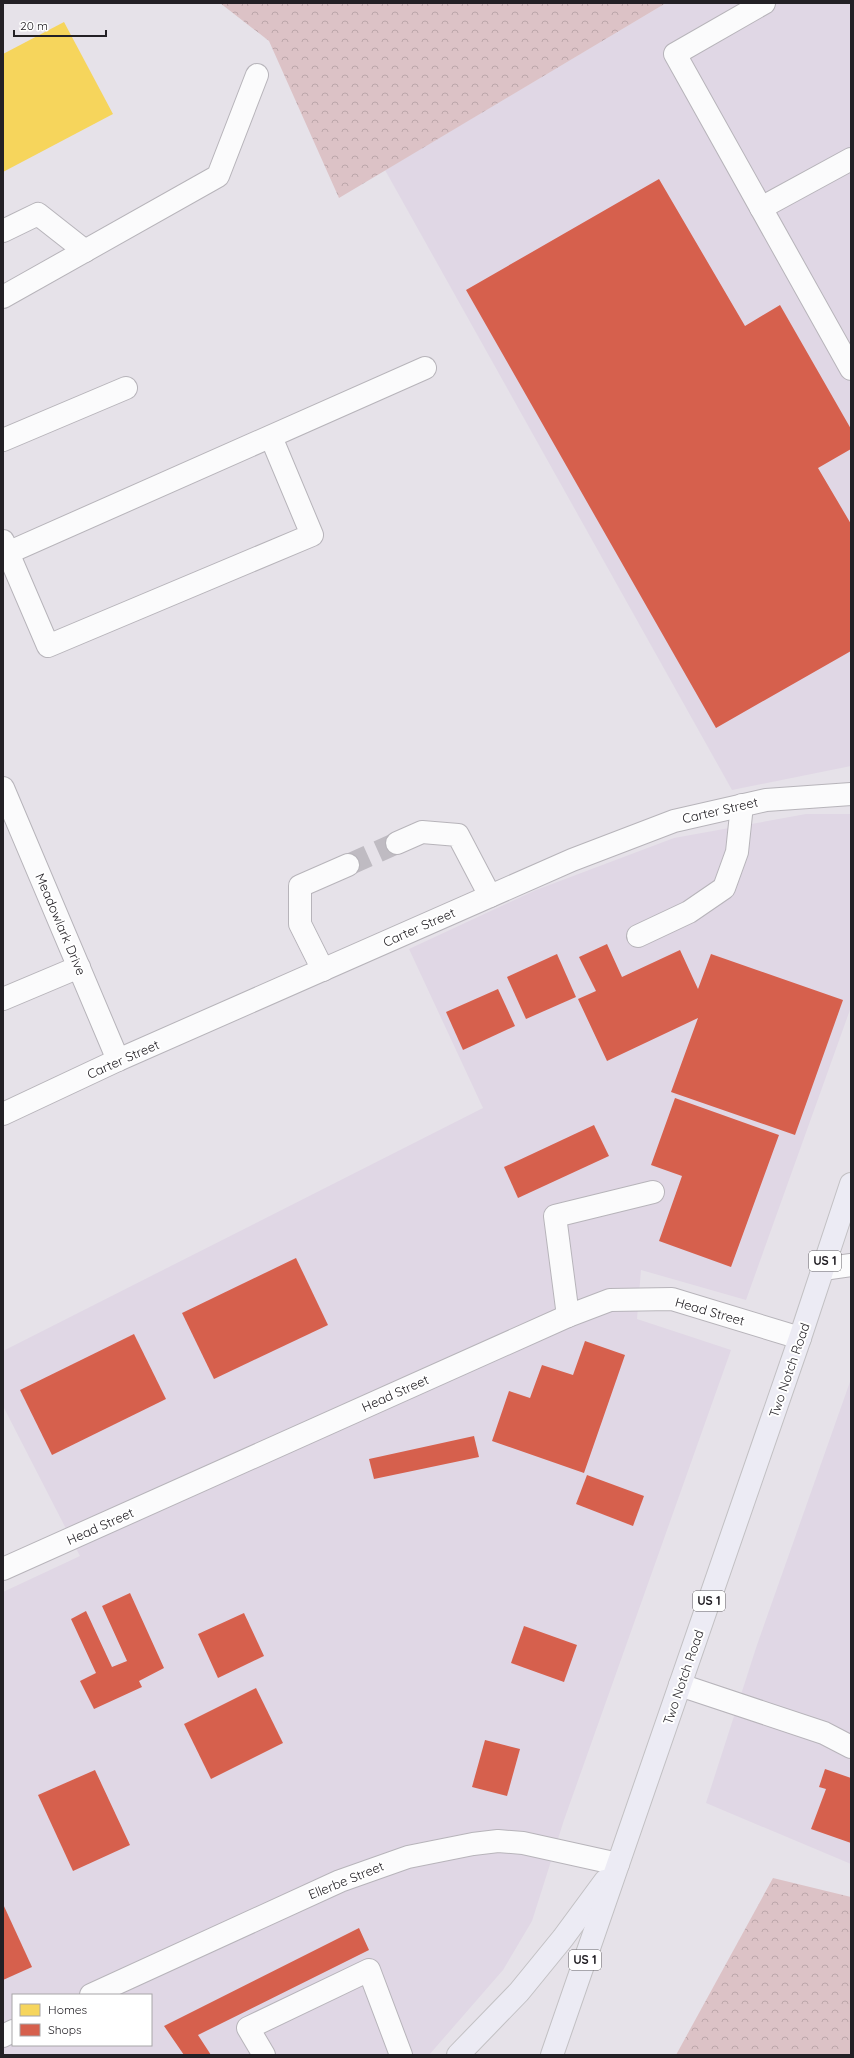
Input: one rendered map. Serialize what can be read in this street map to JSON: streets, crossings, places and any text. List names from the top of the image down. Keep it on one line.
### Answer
{"streets":{"main road":["US 1","Two Notch Road"],"street":["Carter Street","Meadowlark Drive","Head Street","Ellerbe Street"]},"crossings":[["Carter Street","Meadowlark Drive"],["Head Street","Two Notch Road"],["Two Notch Road","Ellerbe Street"]],"legend":["Homes","Shops"],"scale_bar":"20 m"}
